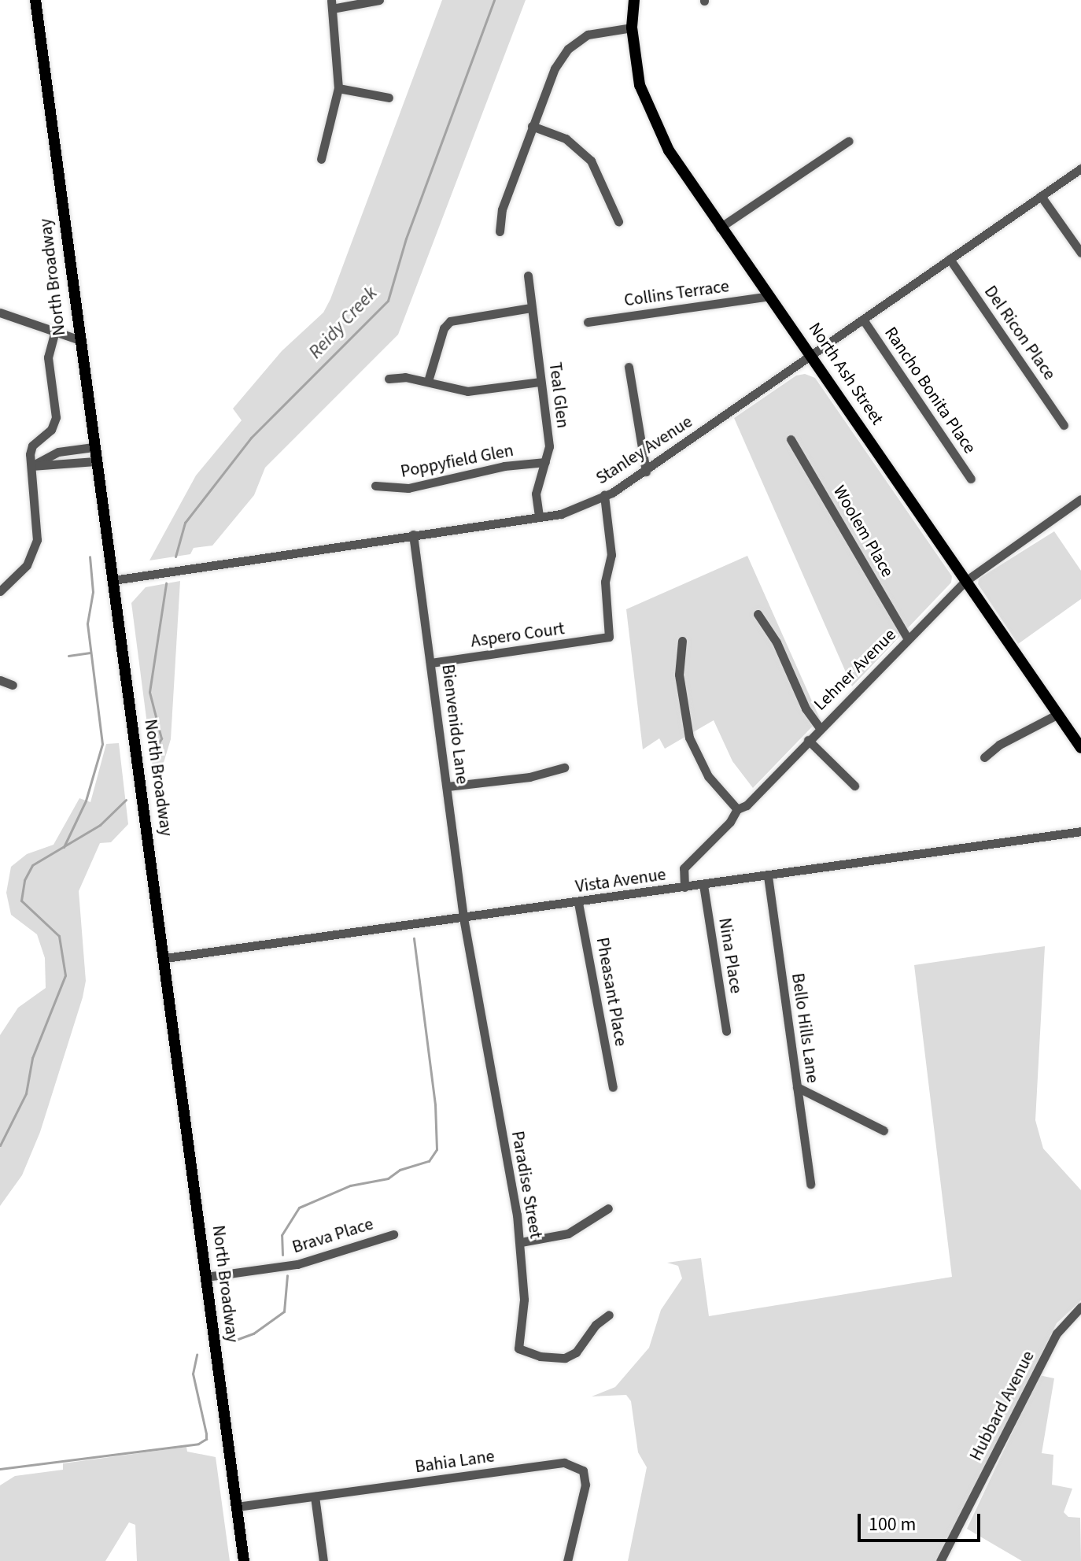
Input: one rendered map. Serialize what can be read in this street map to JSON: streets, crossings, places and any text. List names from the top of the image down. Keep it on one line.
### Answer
{"streets":{"main road":["North Broadway","North Ash Street"],"street":["Collins Terrace","Del Ricon Place","Rancho Bonita Place","Teal Glen","Stanley Avenue","Poppyfield Glen","Woolem Place","Aspero Court","Lehner Avenue","Bienvenido Lane","Vista Avenue","Nina Place","Pheasant Place","Bello Hills Lane","Paradise Street","Brava Place","Hubbard Avenue","Bahia Lane"]},"crossings":[["North Broadway","Stanley Avenue"],["North Broadway","Vista Avenue"],["North Broadway","Brava Place"],["North Broadway","Bahia Lane"],["Collins Terrace","North Ash Street"],["Del Ricon Place","Stanley Avenue"],["North Ash Street","Stanley Avenue"],["North Ash Street","Lehner Avenue"],["Rancho Bonita Place","Stanley Avenue"],["Teal Glen","Stanley Avenue"],["Teal Glen","Poppyfield Glen"],["Stanley Avenue","Aspero Court"],["Stanley Avenue","Bienvenido Lane"],["Woolem Place","Lehner Avenue"],["Aspero Court","Bienvenido Lane"],["Lehner Avenue","Vista Avenue"],["Bienvenido Lane","Vista Avenue"],["Bienvenido Lane","Paradise Street"],["Vista Avenue","Nina Place"],["Vista Avenue","Pheasant Place"],["Vista Avenue","Bello Hills Lane"],["Vista Avenue","Paradise Street"]],"water":["Reidy Creek"],"scale_bar":"100 m"}
